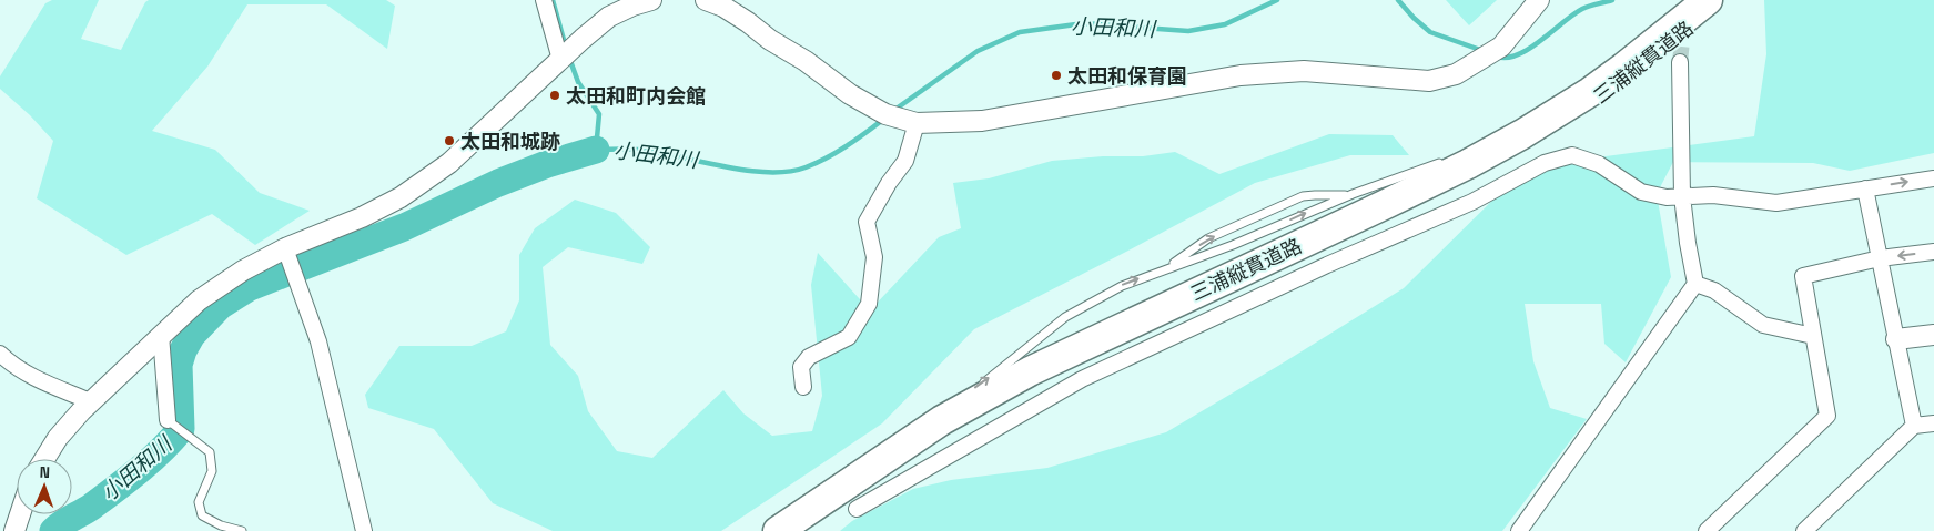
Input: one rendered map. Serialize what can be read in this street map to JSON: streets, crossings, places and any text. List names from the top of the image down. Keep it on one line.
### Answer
{"streets":{"highway":["三浦縦貫道路"]},"water":["小田和川"],"places":["太田和保育園","太田和町内会館","太田和城跡"],"north":"top"}
